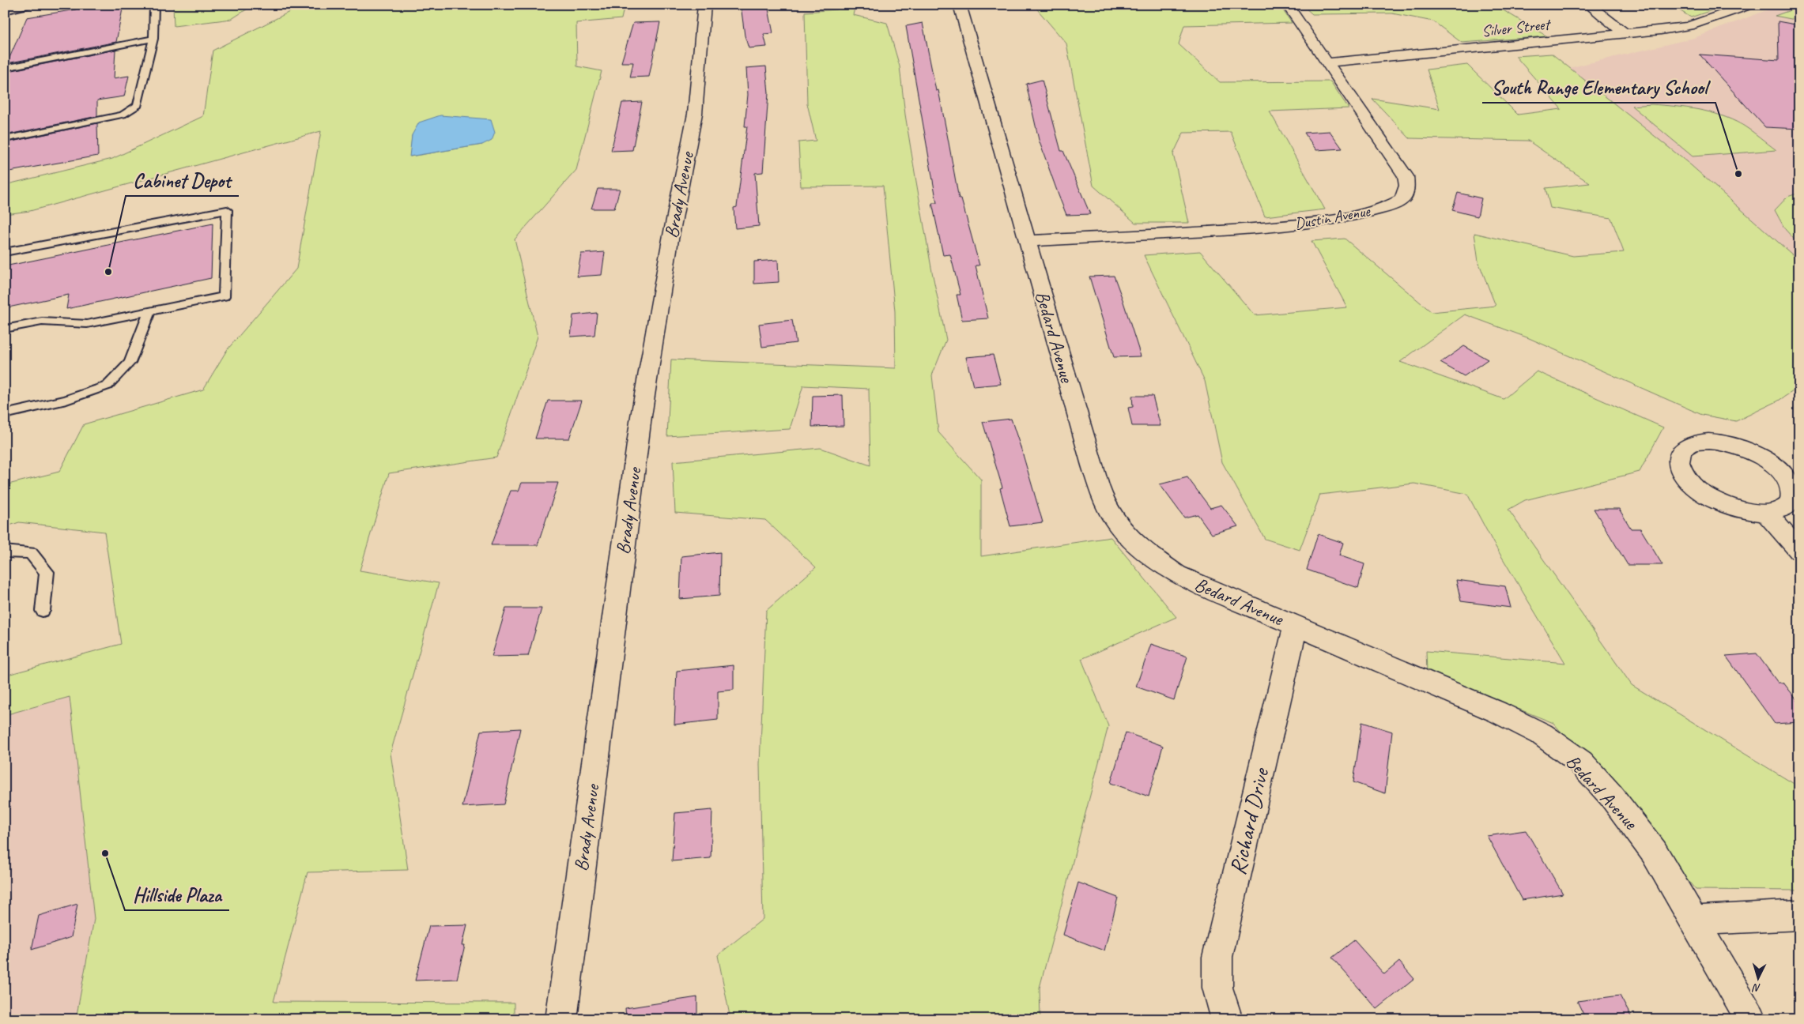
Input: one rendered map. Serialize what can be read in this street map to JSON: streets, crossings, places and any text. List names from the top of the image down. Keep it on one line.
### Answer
{"streets":{"street":["Silver Street","Brady Avenue","Dustin Avenue","Bedard Avenue","Richard Drive"]},"crossings":[["Silver Street","Dustin Avenue"],["Dustin Avenue","Bedard Avenue"],["Bedard Avenue","Richard Drive"]],"places":["South Range Elementary School","Cabinet Depot","Hillside Plaza"],"north":"bottom"}
